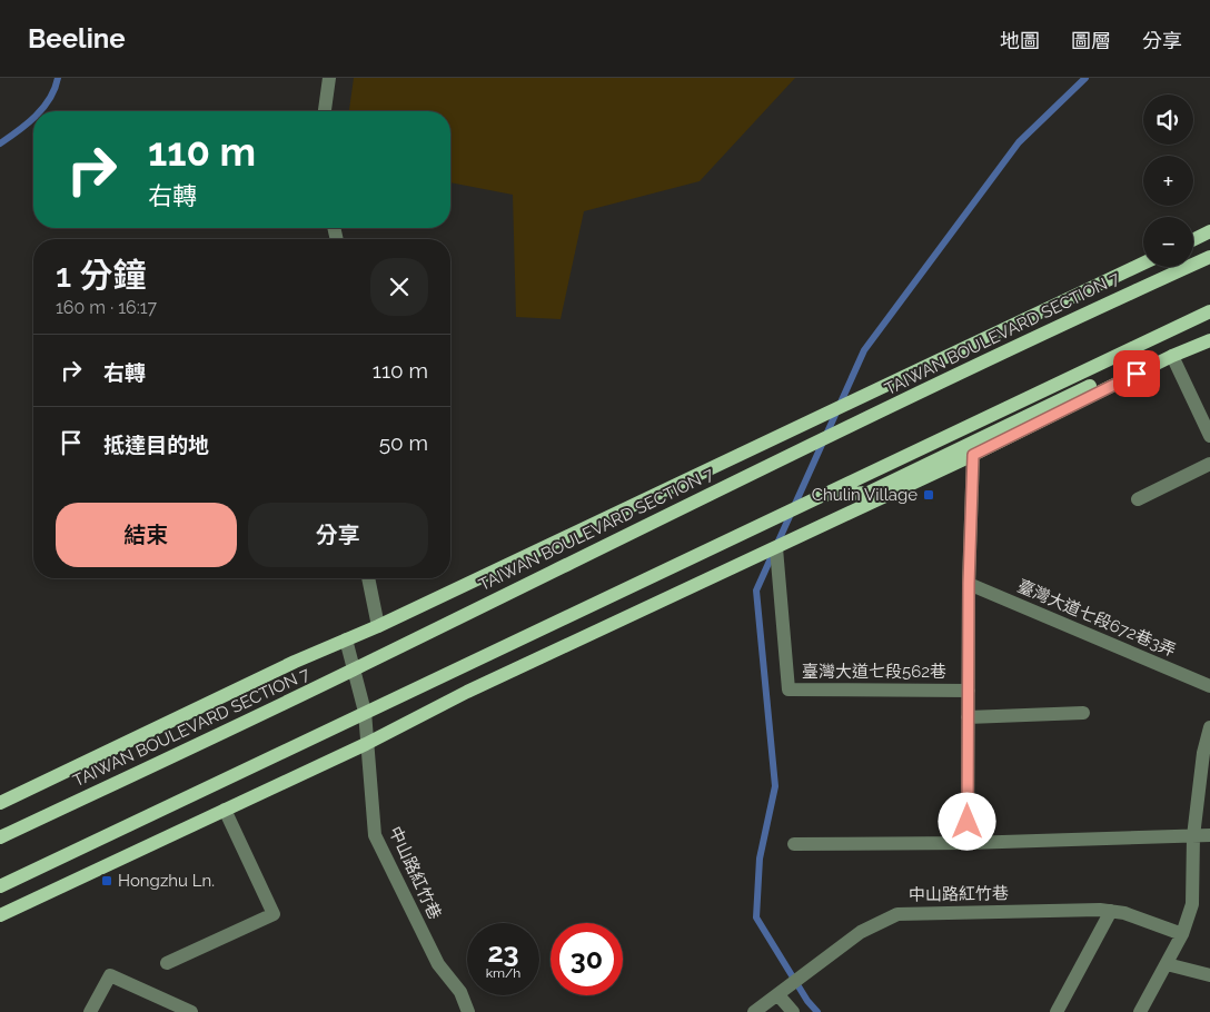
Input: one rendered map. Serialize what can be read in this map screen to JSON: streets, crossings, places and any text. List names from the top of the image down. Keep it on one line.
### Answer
{"streets":{"main road":["TAIWAN BOULEVARD SECTION 7"],"street":["臺灣大道七段672巷3弄","臺灣大道七段562巷","中山路紅竹巷"]},"crossings":[["TAIWAN BOULEVARD SECTION 7","中山路紅竹巷"]],"places":{"transit":["Chulin Village","Hongzhu Ln."]},"page":{"header":"Beeline","nav":["地圖","圖層","分享"],"map_buttons":["+","−"],"turn":["110 m","右轉"],"heading":["1 分鐘","160 m · 16:17"],"list":[{"name":"右轉","value":"110 m"},{"name":"抵達目的地","value":"50 m"}],"buttons":["結束","分享"],"speed":"23 km/h","limit":"30"}}
